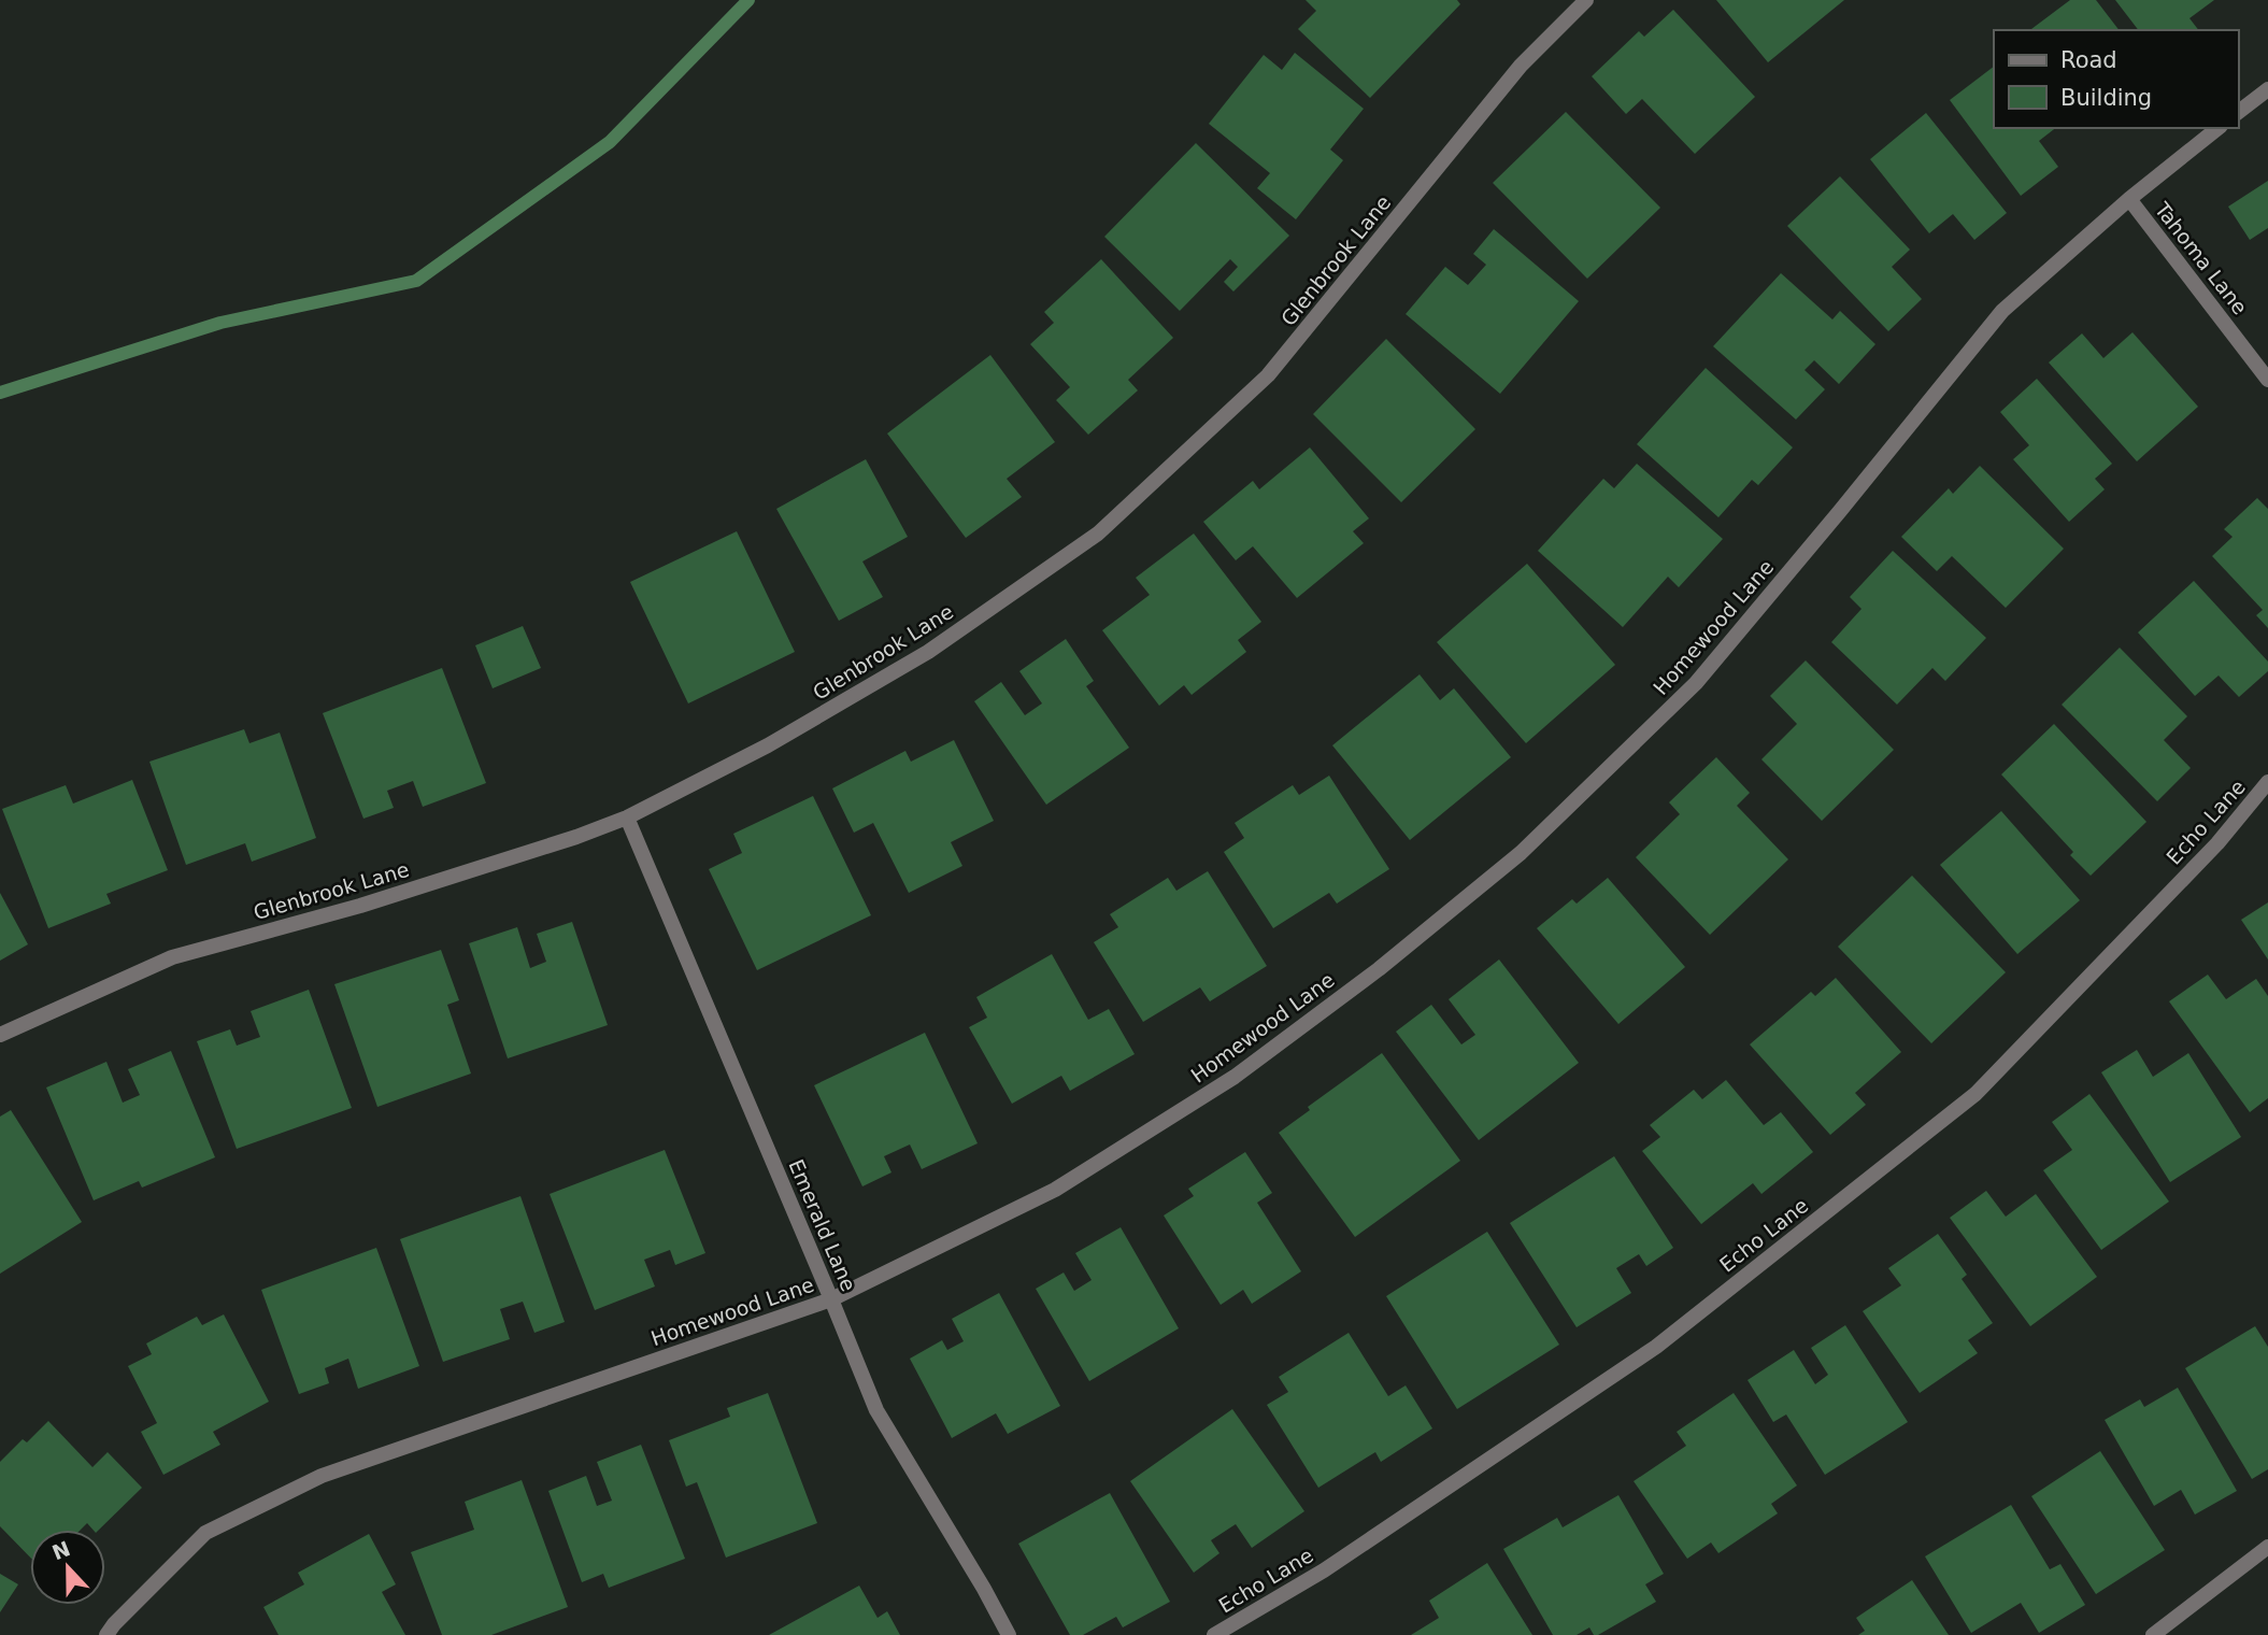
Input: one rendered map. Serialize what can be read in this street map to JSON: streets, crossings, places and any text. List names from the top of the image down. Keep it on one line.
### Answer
{"streets":{"street":["Tahoma Lane","Glenbrook Lane","Homewood Lane","Echo Lane","Emerald Lane"]},"crossings":[["Tahoma Lane","Homewood Lane"],["Glenbrook Lane","Emerald Lane"],["Homewood Lane","Emerald Lane"]],"legend":["Road","Building"],"north":"top"}
